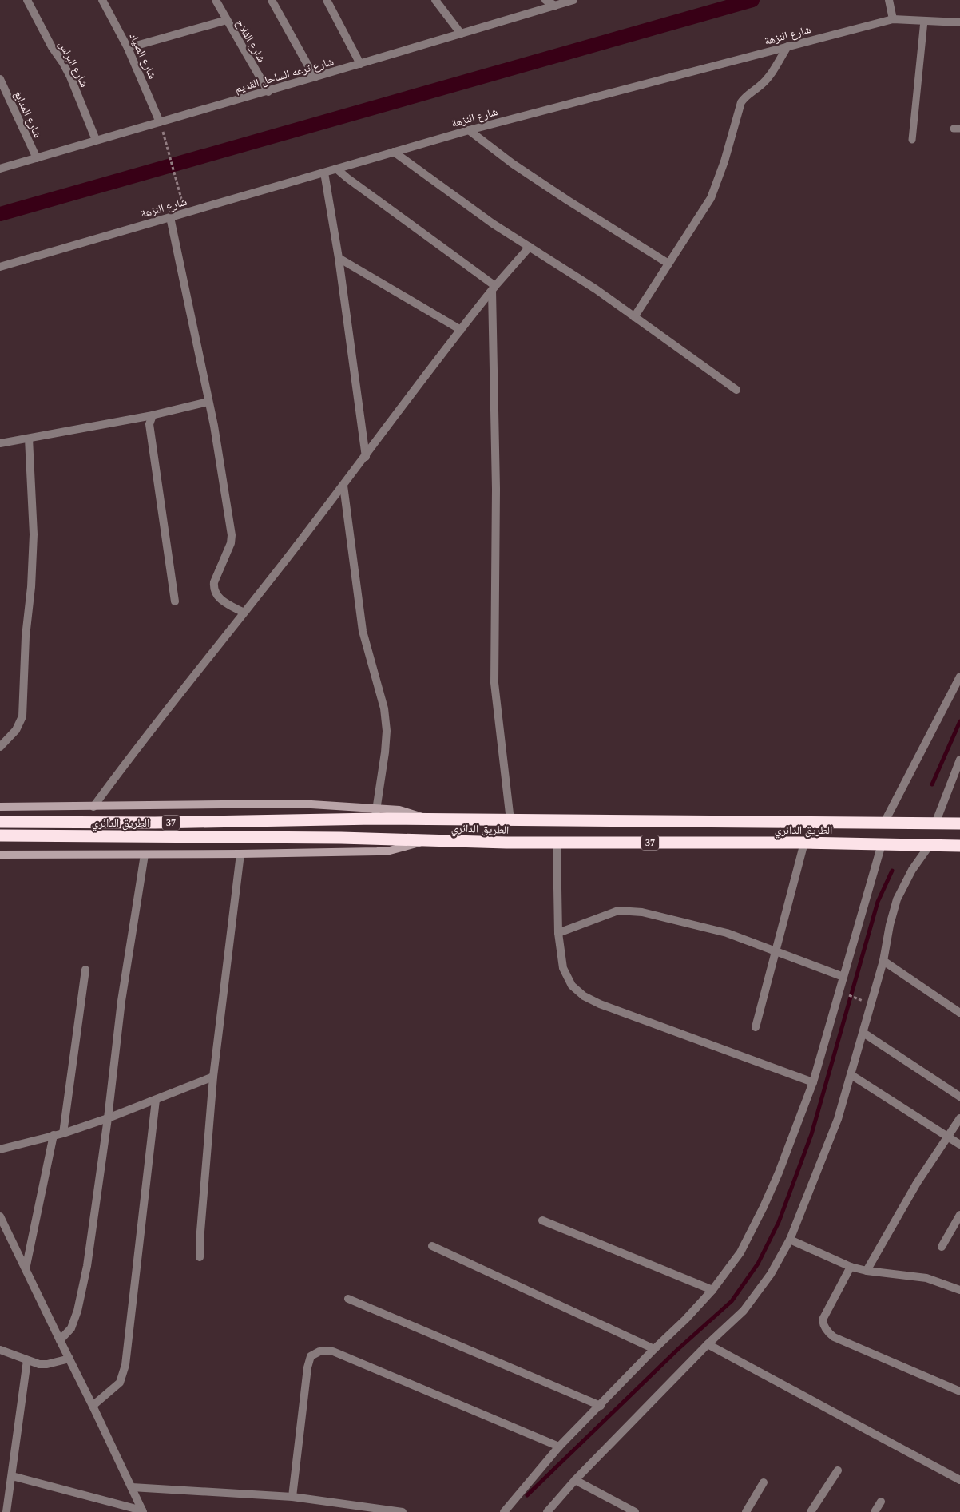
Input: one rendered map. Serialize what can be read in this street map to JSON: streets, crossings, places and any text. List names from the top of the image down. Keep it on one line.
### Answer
{"streets":{"highway":["الطريق الدائري","37"],"street":["شارع النزهة","شارع الفلاح","شارع الصياد","شارع البرلس","شارع ترعه الساحل القديم","شارع المدابغ"]},"crossings":[["شارع الفلاح","شارع ترعه الساحل القديم"],["شارع الصياد","شارع ترعه الساحل القديم"],["شارع البرلس","شارع ترعه الساحل القديم"],["شارع ترعه الساحل القديم","شارع المدابغ"]]}
